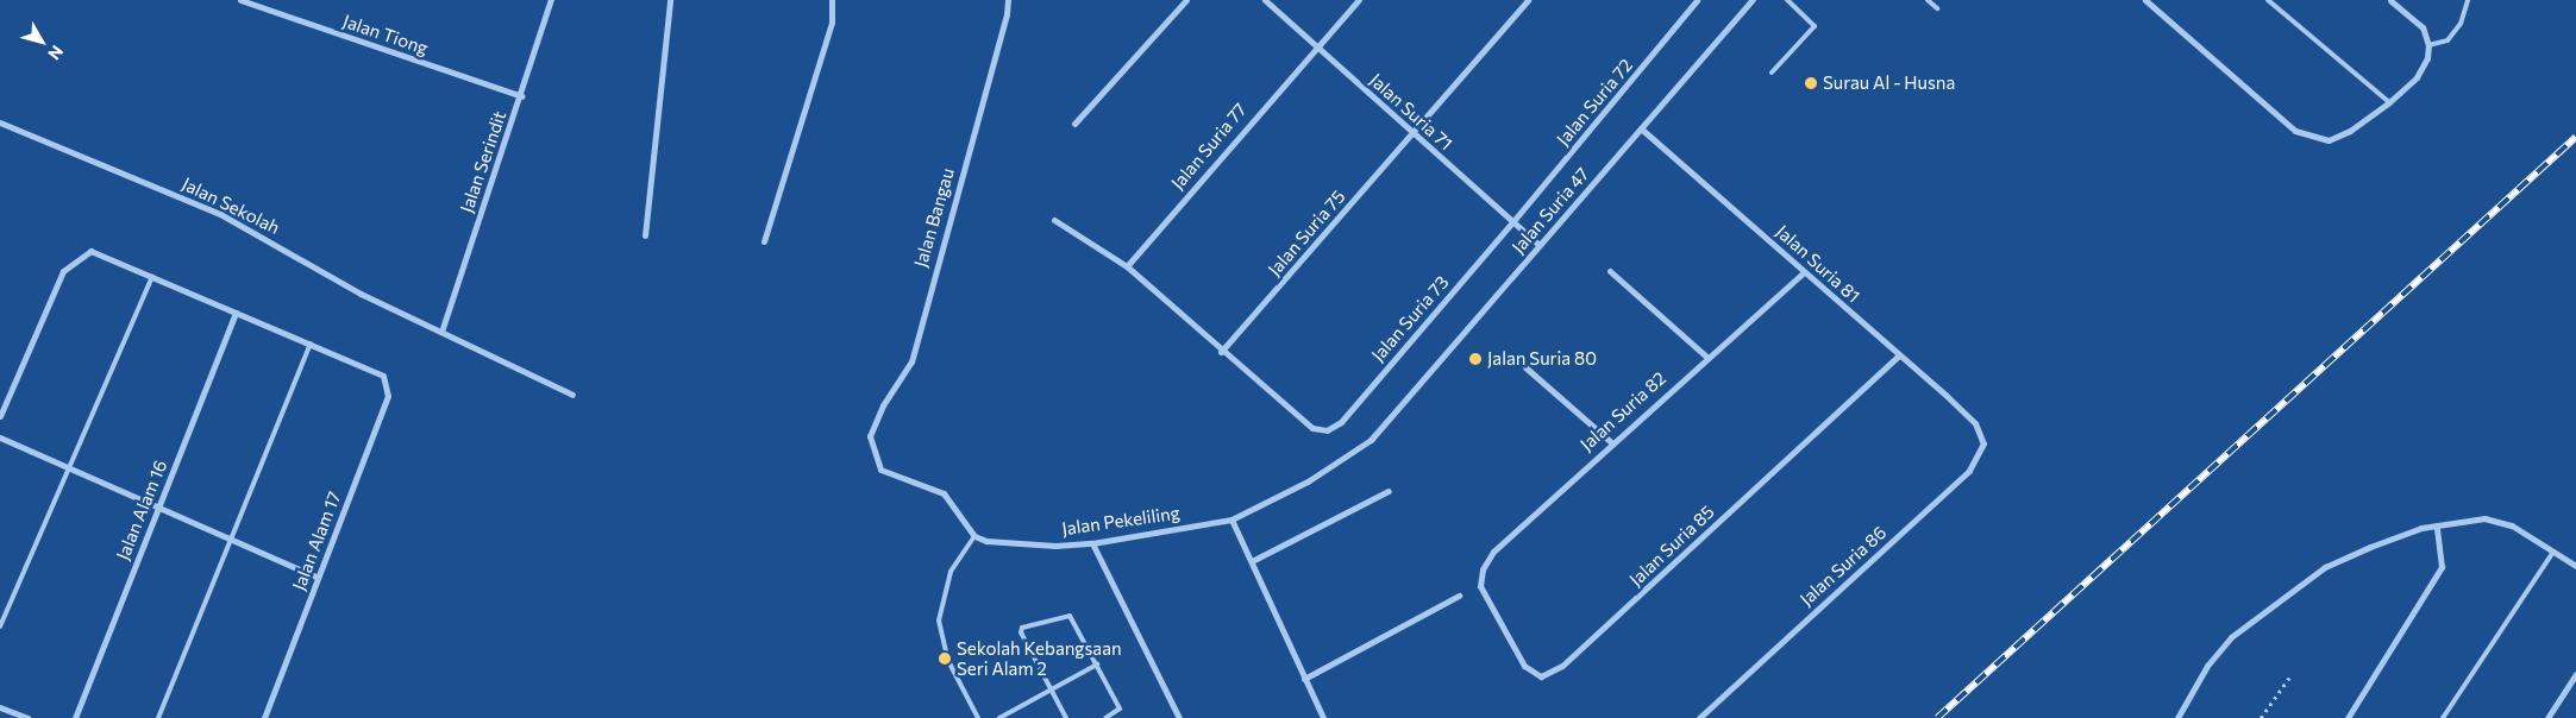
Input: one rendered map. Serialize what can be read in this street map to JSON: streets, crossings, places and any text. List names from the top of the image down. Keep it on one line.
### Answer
{"streets":{"street":["Jalan Tiong","Jalan Suria 72","Jalan Suria 71","Jalan Suria 77","Jalan Serindit","Jalan Sekolah","Jalan Suria 47","Jalan Bangau","Jalan Suria 75","Jalan Suria 81","Jalan Suria 73","Jalan Suria 82","Jalan Alam 16","Jalan Pekeliling","Jalan Alam 17","Jalan Suria 85","Jalan Suria 86"]},"crossings":[["Jalan Tiong","Jalan Serindit"],["Jalan Suria 72","Jalan Suria 71"],["Jalan Suria 72","Jalan Suria 73"],["Jalan Suria 71","Jalan Suria 77"],["Jalan Suria 71","Jalan Suria 47"],["Jalan Suria 71","Jalan Suria 75"],["Jalan Suria 71","Jalan Suria 73"],["Jalan Serindit","Jalan Sekolah"],["Jalan Suria 47","Jalan Suria 81"],["Jalan Suria 47","Jalan Pekeliling"],["Jalan Bangau","Jalan Pekeliling"],["Jalan Suria 75","Jalan Suria 73"],["Jalan Suria 81","Jalan Suria 82"],["Jalan Suria 81","Jalan Suria 85"],["Jalan Suria 81","Jalan Suria 86"],["Jalan Suria 82","Jalan Suria 85"]],"places":["Surau Al - Husna","Jalan Suria 80","Sekolah Kebangsaan Seri Alam 2"],"north":"bottom right"}
